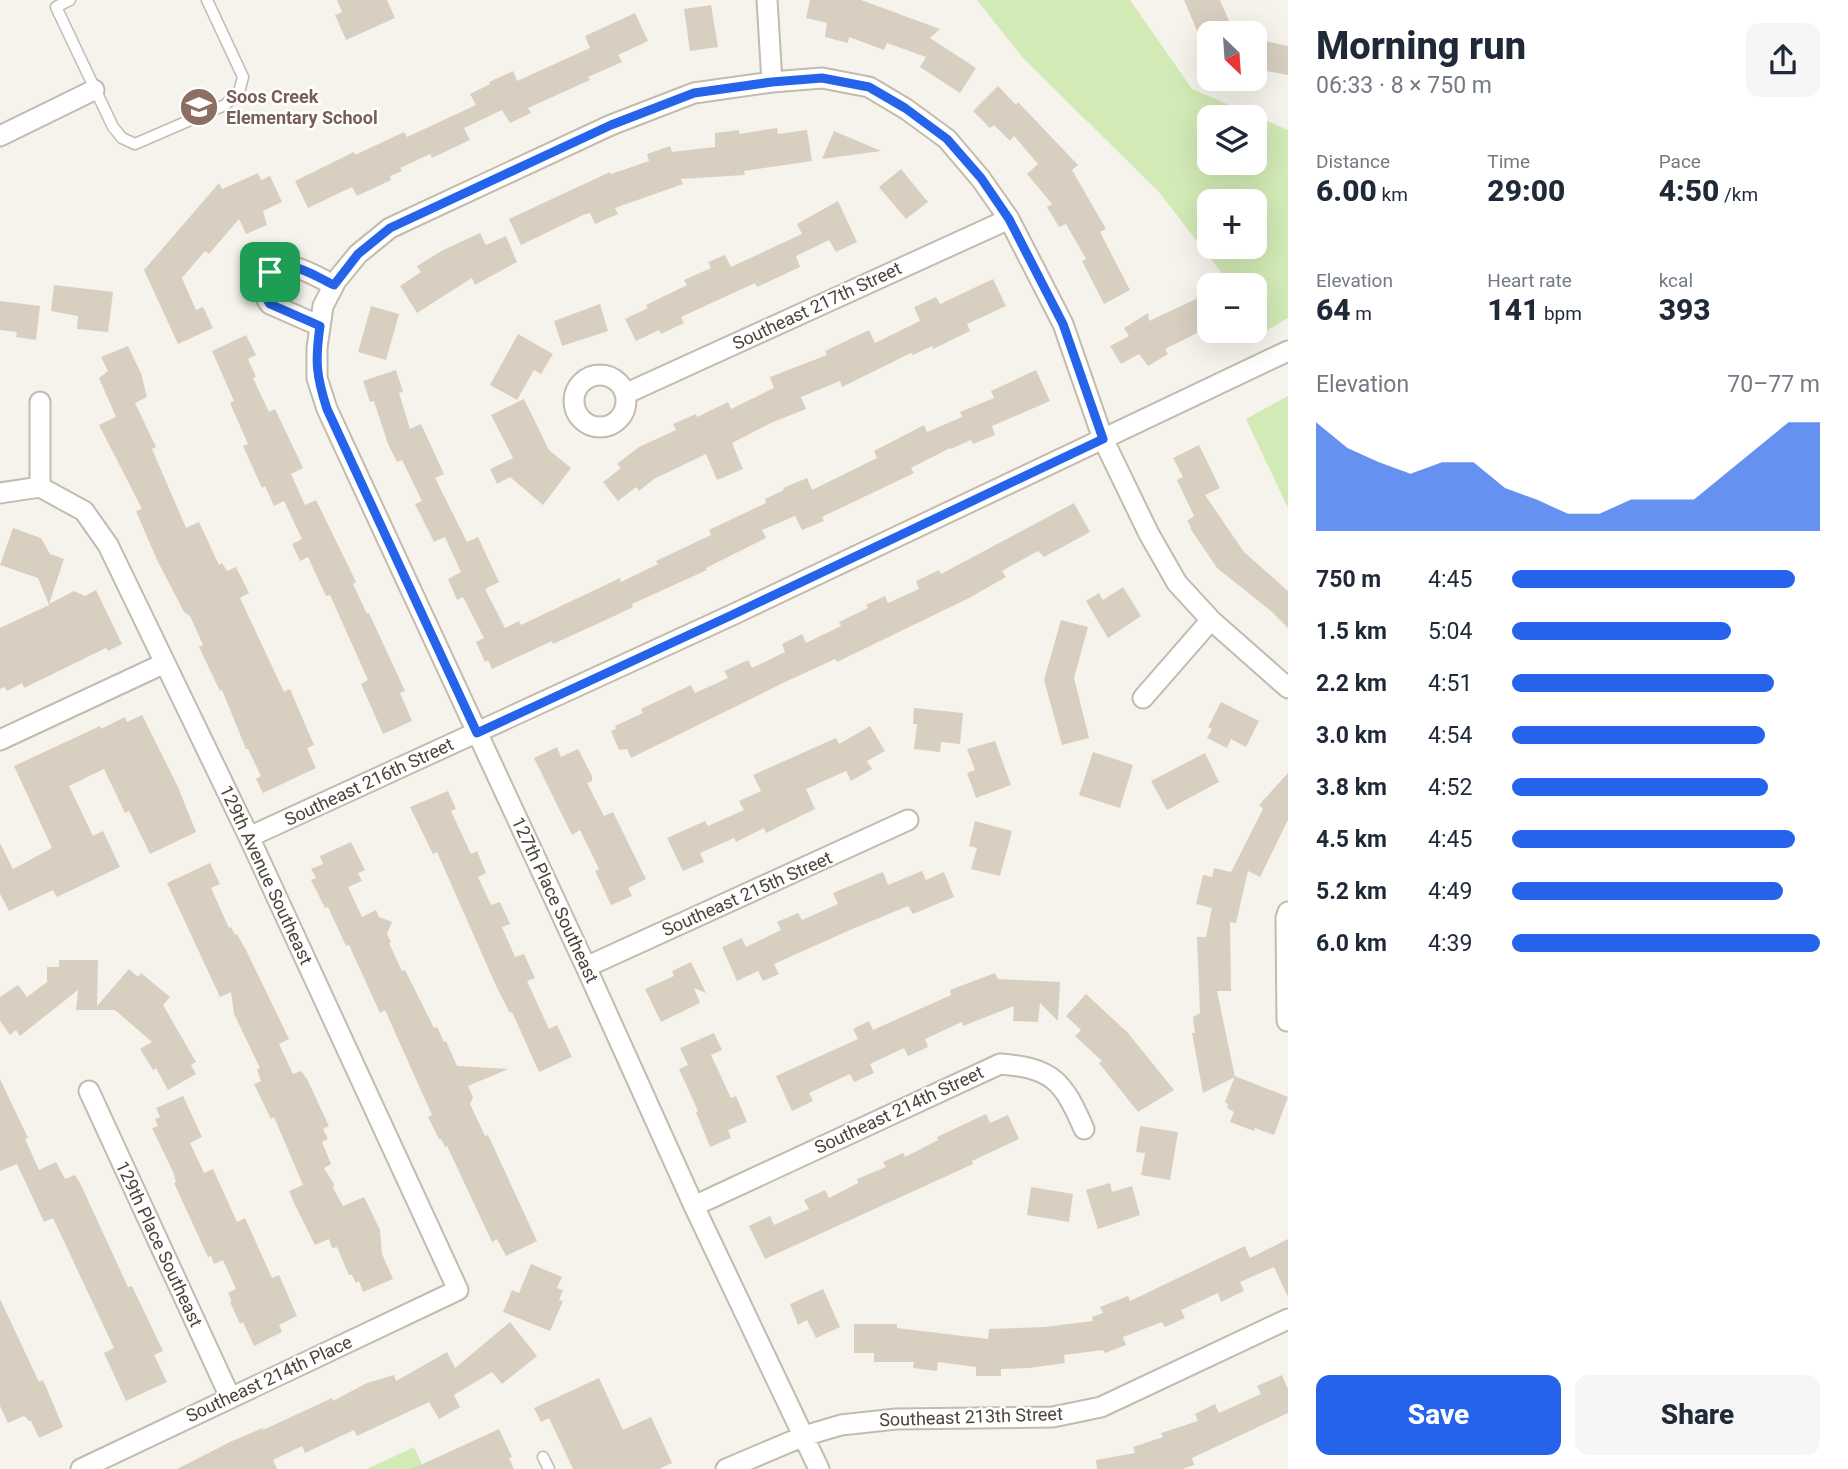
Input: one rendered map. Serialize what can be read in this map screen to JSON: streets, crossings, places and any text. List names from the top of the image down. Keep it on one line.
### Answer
{"streets":{"street":["Southeast 217th Street","Southeast 216th Street","129th Avenue Southeast","Southeast 215th Street","127th Place Southeast","Southeast 214th Street","129th Place Southeast","Southeast 214th Place","Southeast 213th Street"]},"crossings":[["Southeast 217th Street","127th Place Southeast"],["Southeast 216th Street","129th Avenue Southeast"],["Southeast 216th Street","127th Place Southeast"],["129th Avenue Southeast","Southeast 214th Place"],["Southeast 215th Street","127th Place Southeast"],["127th Place Southeast","Southeast 214th Street"],["127th Place Southeast","Southeast 213th Street"],["129th Place Southeast","Southeast 214th Place"]],"places":{"school or university":["Soos Creek Elementary School"]},"north":"bottom right","page":{"heading":["Morning run","06:33 · 8 × 750 m"],"map_buttons":["+","−"],"stats":[["Distance","6.00 km"],["Time","29:00"],["Pace","4:50 /km"],["Elevation","64 m"],["Heart rate","141 bpm"],["kcal","393"]],"chart":["Elevation","70–77 m"],"list":[{"name":"750 m","note":"4:45"},{"name":"1.5 km","note":"5:04"},{"name":"2.2 km","note":"4:51"},{"name":"3.0 km","note":"4:54"},{"name":"3.8 km","note":"4:52"},{"name":"4.5 km","note":"4:45"},{"name":"5.2 km","note":"4:49"},{"name":"6.0 km","note":"4:39"}],"buttons":["Save","Share"]}}
